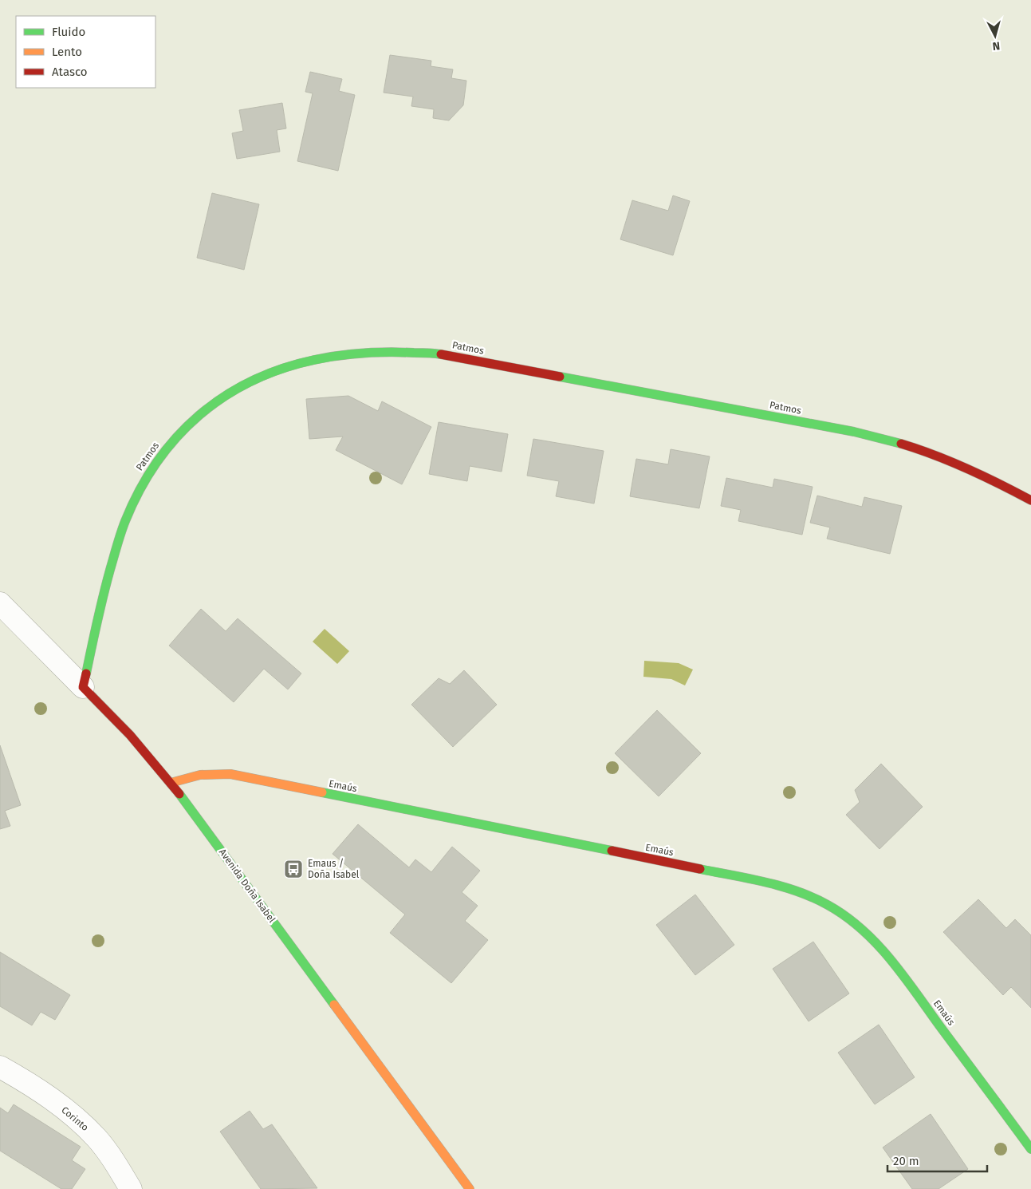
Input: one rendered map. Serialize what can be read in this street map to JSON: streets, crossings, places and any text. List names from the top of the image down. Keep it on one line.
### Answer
{"streets":{"street":["Patmos","Emaús","Avenida Doña Isabel","Corinto"]},"crossings":[["Patmos","Avenida Doña Isabel"],["Emaús","Avenida Doña Isabel"]],"places":{"bus stop":["Emaus / Doña Isabel"]},"legend":["Fluido","Lento","Atasco"],"scale_bar":"20 m","north":"bottom"}
